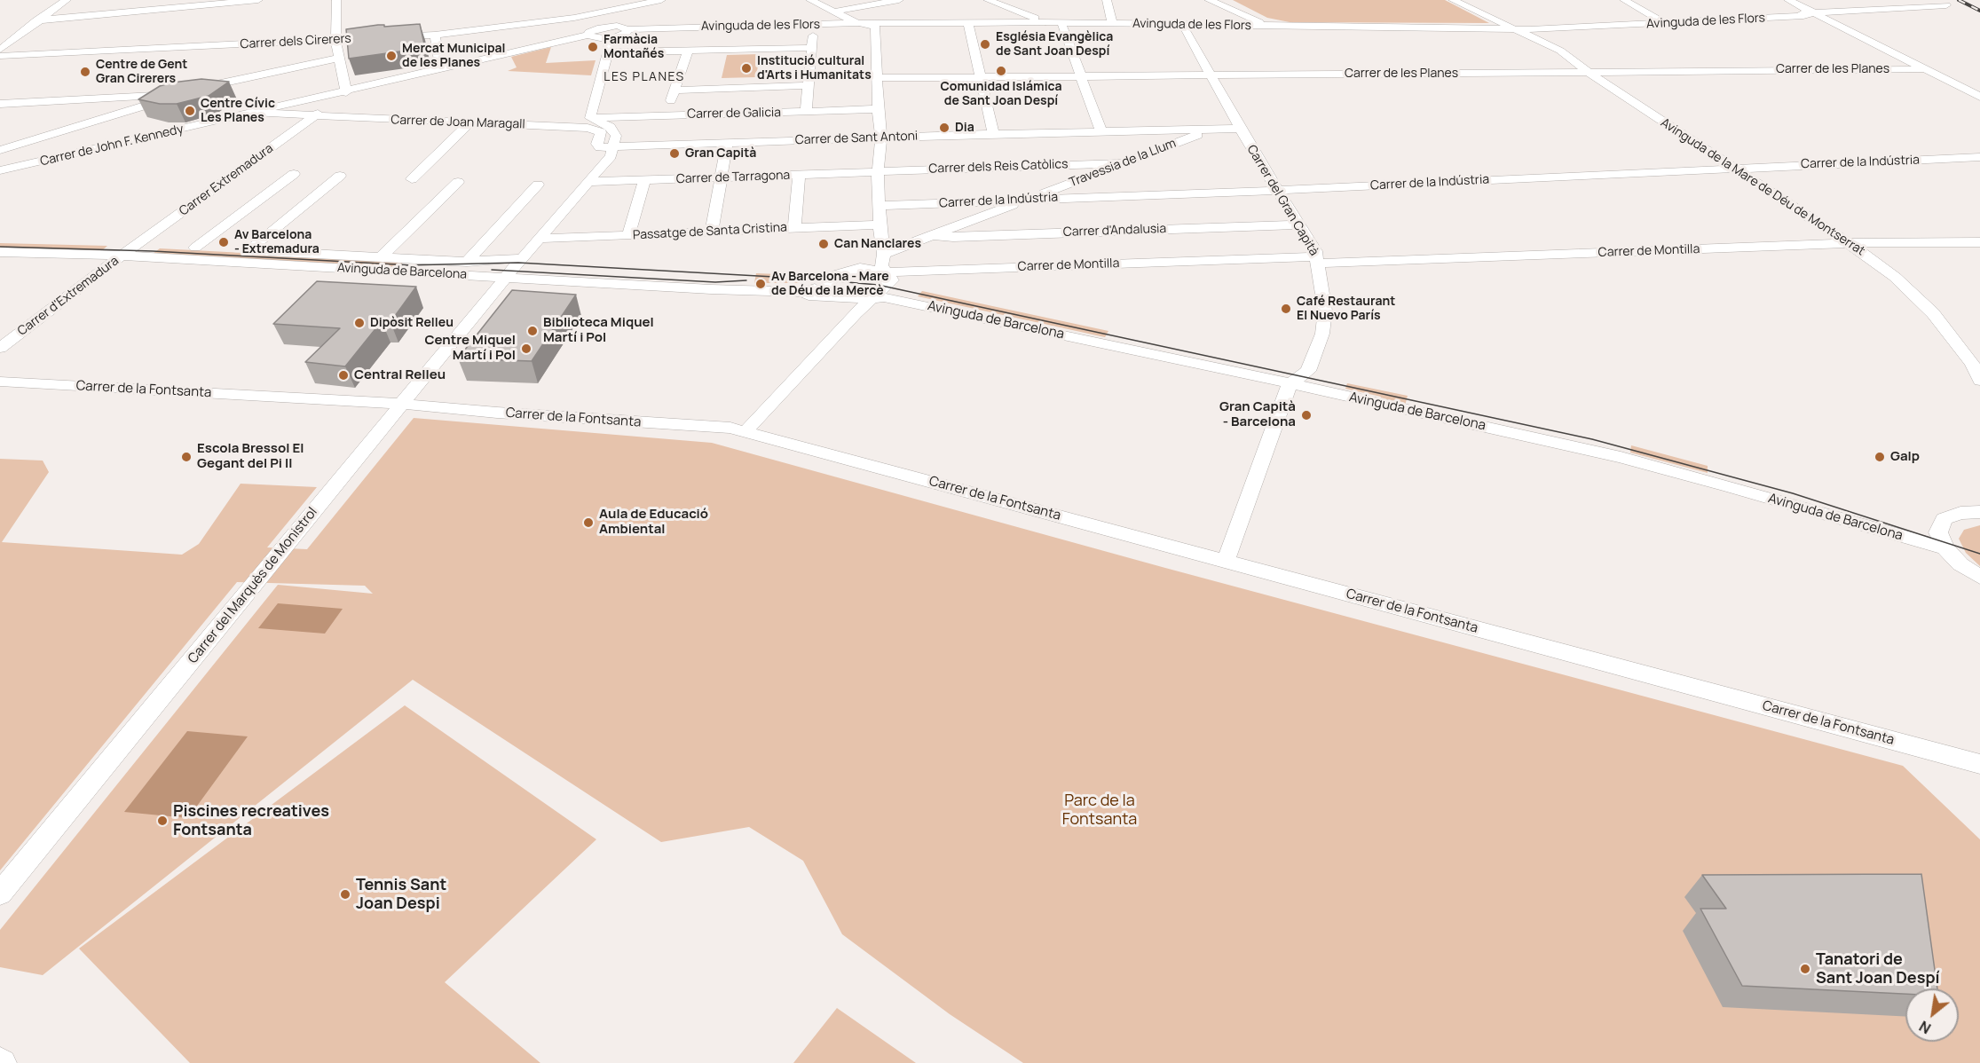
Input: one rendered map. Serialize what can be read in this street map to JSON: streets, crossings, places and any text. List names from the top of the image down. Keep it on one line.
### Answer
{"streets":{"street":["Avinguda de les Flors","Carrer dels Cirerers","Carrer de les Planes","Carrer de Galicia","Carrer de Joan Maragall","Carrer de Sant Antoni","Carrer de John F. Kennedy","Carrer de la Indústria","Travessia de la Llum","Carrer dels Reis Catòlics","Carrer de Tarragona","Carrer Extremadura","Avinguda de la Mare de Déu de Montserrat","Carrer del Gran Capità","Carrer d'Andalusia","Passatge de Santa Cristina","Carrer de Montilla","Avinguda de Barcelona","Carrer d'Extremadura","Carrer de la Fontsanta","Carrer del Marquès de Monistrol"]},"crossings":[["Avinguda de les Flors","Avinguda de la Mare de Déu de Montserrat"],["Avinguda de les Flors","Carrer del Gran Capità"],["Carrer de les Planes","Avinguda de la Mare de Déu de Montserrat"],["Carrer de les Planes","Carrer del Gran Capità"],["Carrer de Joan Maragall","Carrer de Sant Antoni"],["Carrer de Joan Maragall","Carrer de John F. Kennedy"],["Carrer de Joan Maragall","Carrer Extremadura"],["Carrer de Sant Antoni","Travessia de la Llum"],["Carrer de Sant Antoni","Carrer del Gran Capità"],["Carrer de Sant Antoni","Carrer del Marquès de Monistrol"],["Carrer de John F. Kennedy","Carrer Extremadura"],["Carrer de la Indústria","Travessia de la Llum"],["Carrer de la Indústria","Avinguda de la Mare de Déu de Montserrat"],["Carrer de la Indústria","Carrer del Gran Capità"],["Travessia de la Llum","Carrer dels Reis Catòlics"],["Travessia de la Llum","Carrer d'Andalusia"],["Carrer dels Reis Catòlics","Carrer de Tarragona"],["Carrer de Tarragona","Carrer del Marquès de Monistrol"],["Carrer Extremadura","Avinguda de Barcelona"],["Carrer Extremadura","Carrer d'Extremadura"],["Avinguda de la Mare de Déu de Montserrat","Carrer de Montilla"],["Carrer del Gran Capità","Carrer d'Andalusia"],["Carrer del Gran Capità","Carrer de Montilla"],["Carrer del Gran Capità","Avinguda de Barcelona"],["Passatge de Santa Cristina","Carrer del Marquès de Monistrol"],["Carrer de Montilla","Avinguda de Barcelona"],["Avinguda de Barcelona","Carrer d'Extremadura"],["Avinguda de Barcelona","Carrer del Marquès de Monistrol"],["Carrer de la Fontsanta","Carrer del Marquès de Monistrol"]],"districts":["LES PLANES"],"parks":["Parc de la Fontsanta"],"places":["Església Evangèlica de Sant Joan Despí","Farmàcia Montañés","Mercat Municipal de les Planes","Institució cultural d'Arts i Humanitats","Comunidad Islámica de Sant Joan Despí","Centre de Gent Gran Cirerers","Centre Cívic Les Planes","Dia","Gran Capità","Av Barcelona - Extremadura","Can Nanclares","Av Barcelona - Mare de Déu de la Mercè","Café Restaurant El Nuevo París","Dipòsit Relleu","Biblioteca Miquel Martí i Pol","Centre Miquel Martí i Pol","Central Relleu","Gran Capità - Barcelona","Escola Bressol El Gegant del Pi II","Galp","Aula de Educació Ambiental","Piscines recreatives Fontsanta","Tennis Sant Joan Despi","Tanatori de Sant Joan Despí"],"north":"bottom left"}
